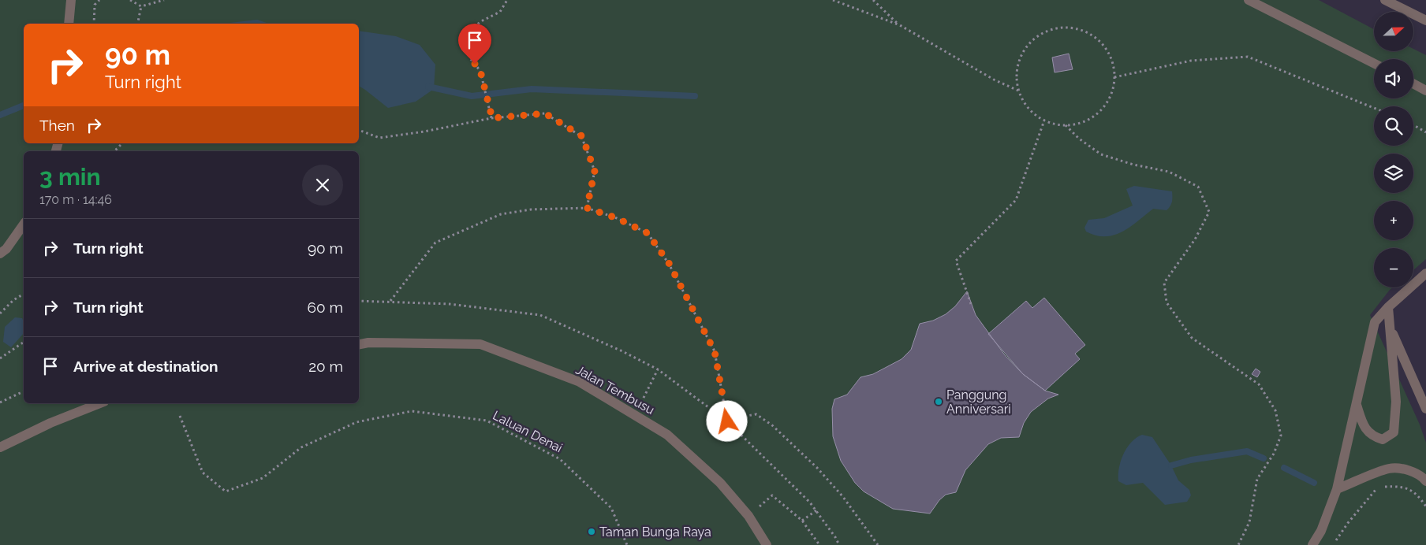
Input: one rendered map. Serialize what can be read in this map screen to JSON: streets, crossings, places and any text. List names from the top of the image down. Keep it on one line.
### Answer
{"streets":{"street":["Jalan Tembusu"],"path":["Laluan Denai"]},"places":["Panggung Anniversari","Taman Bunga Raya"],"north":"right","page":{"map_buttons":["+","−"],"turn":["90 m","Turn right"],"then":"Then","heading":["3 min","170 m · 14:46"],"list":[{"name":"Turn right","value":"90 m"},{"name":"Turn right","value":"60 m"},{"name":"Arrive at destination","value":"20 m"}]}}
